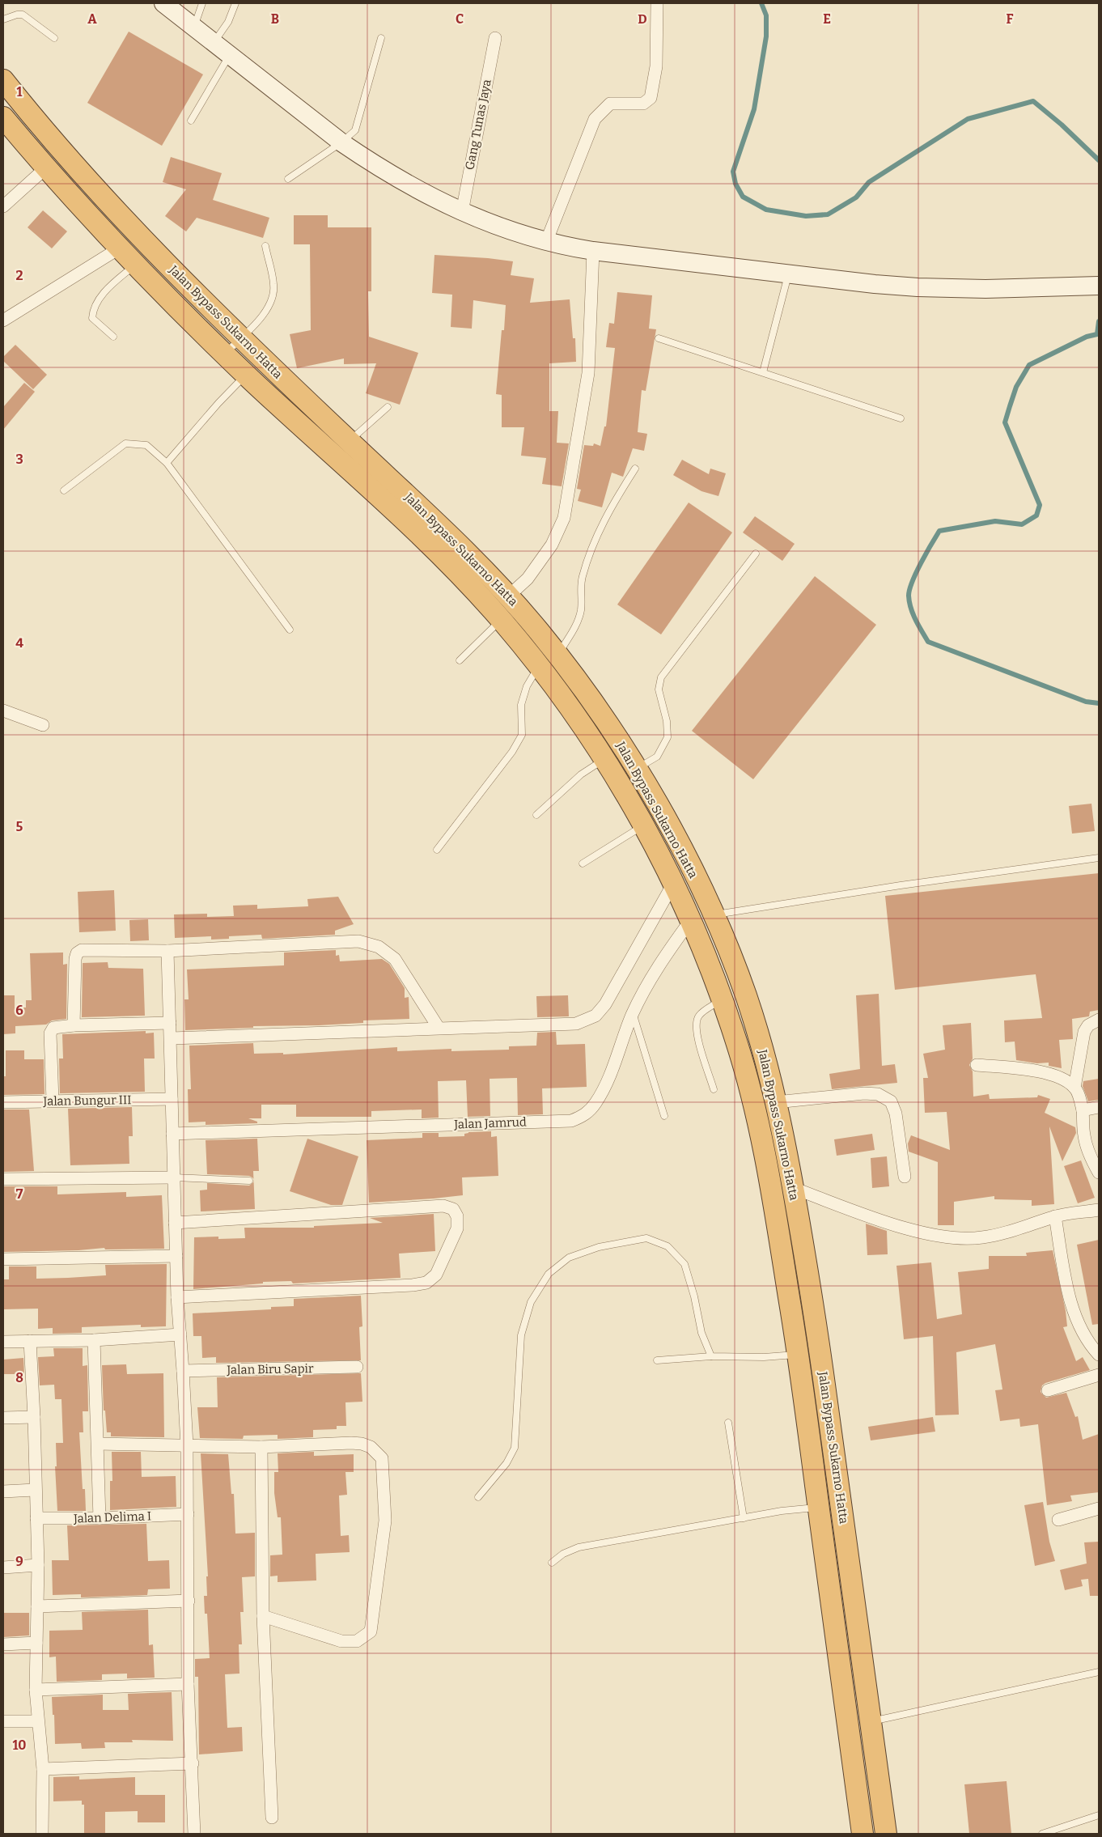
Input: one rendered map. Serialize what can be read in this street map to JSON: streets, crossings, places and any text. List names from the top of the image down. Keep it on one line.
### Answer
{"streets":{"highway":["Jalan Bypass Sukarno Hatta"],"street":["Gang Tunas Jaya","Jalan Bungur III","Jalan Jamrud","Jalan Biru Sapir","Jalan Delima I"]},"crossings":[["Jalan Bypass Sukarno Hatta","Jalan Jamrud"]],"grid":{"columns":["A","B","C","D","E","F"],"rows":["1","2","3","4","5","6","7","8","9","10"]}}
